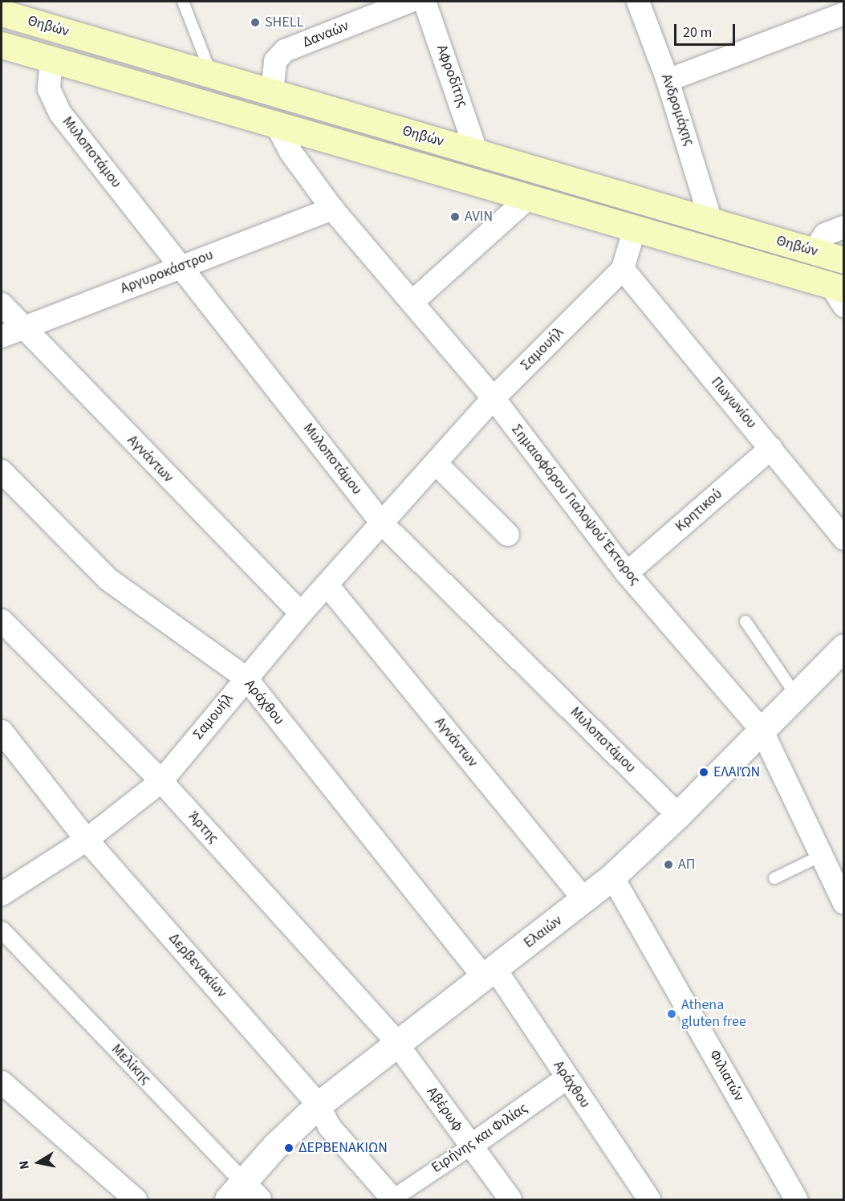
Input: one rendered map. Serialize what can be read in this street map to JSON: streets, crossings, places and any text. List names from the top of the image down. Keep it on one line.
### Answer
{"streets":{"main road":["Θηβών"],"street":["Δαναών","Αφροδίτης","Ανδρομάχης","Μυλοποτάμου","Αργυροκάστρου","Σαμουήλ","Πωγωνίου","Αγνάντων","Σημαιοφόρου Γιαλοψού Έκτορος","Κρητικού","Αράχθου","Άρτης","Ελαιών","Δερβενακίων","Μελίκης","Φιλιατών","Αβέρωφ","Ειρήνης και Φιλίας"]},"crossings":[["Θηβών","Δαναών"],["Θηβών","Αφροδίτης"],["Θηβών","Ανδρομάχης"],["Θηβών","Μυλοποτάμου"],["Θηβών","Σαμουήλ"],["Θηβών","Σημαιοφόρου Γιαλοψού Έκτορος"],["Μυλοποτάμου","Αργυροκάστρου"],["Μυλοποτάμου","Σαμουήλ"],["Μυλοποτάμου","Ελαιών"],["Αργυροκάστρου","Αγνάντων"],["Αργυροκάστρου","Σημαιοφόρου Γιαλοψού Έκτορος"],["Σαμουήλ","Πωγωνίου"],["Σαμουήλ","Αγνάντων"],["Σαμουήλ","Σημαιοφόρου Γιαλοψού Έκτορος"],["Σαμουήλ","Αράχθου"],["Σαμουήλ","Άρτης"],["Σαμουήλ","Δερβενακίων"],["Πωγωνίου","Κρητικού"],["Αγνάντων","Ελαιών"],["Σημαιοφόρου Γιαλοψού Έκτορος","Κρητικού"],["Σημαιοφόρου Γιαλοψού Έκτορος","Ελαιών"],["Αράχθου","Ελαιών"],["Αράχθου","Ειρήνης και Φιλίας"],["Άρτης","Ελαιών"],["Άρτης","Αβέρωφ"],["Ελαιών","Δερβενακίων"],["Ελαιών","Μελίκης"],["Ελαιών","Φιλιατών"],["Ελαιών","Αβέρωφ"],["Δερβενακίων","Ειρήνης και Φιλίας"],["Αβέρωφ","Ειρήνης και Φιλίας"]],"places":["SHELL","AVIN","ΕΛΑΙΏΝ","ΑΠ","Athena gluten free","ΔΕΡΒΕΝΑΚΙΩΝ"],"scale_bar":"20 m","north":"left"}
